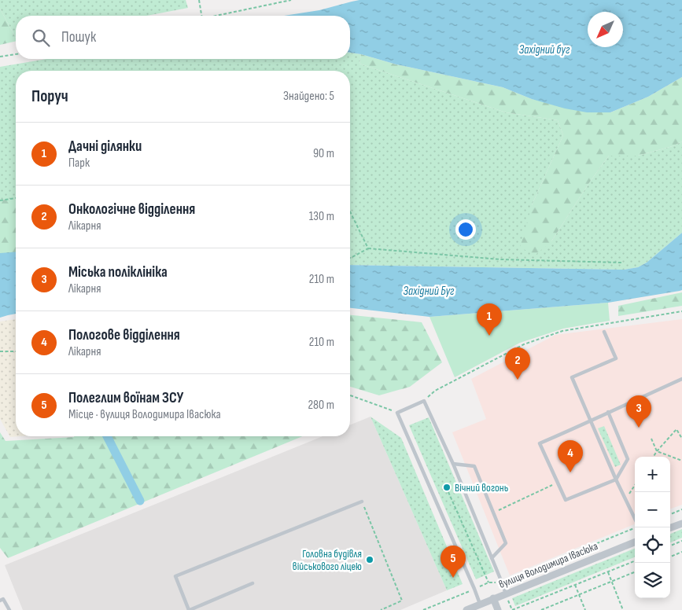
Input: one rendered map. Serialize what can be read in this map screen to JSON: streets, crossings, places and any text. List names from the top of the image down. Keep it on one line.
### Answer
{"streets":{"street":["вулиця Володимира Івасюка"]},"water":["Західний буг","Західний Буг"],"places":["Вічний вогонь","Головна будівля військового ліцею"],"north":"bottom left","page":{"search":"Пошук","heading":["Поруч","Знайдено: 5"],"list":[{"mark":"1","name":"Дачні ділянки","note":"Парк","value":"90 m"},{"mark":"2","name":"Онкологічне відділення","note":"Лікарня","value":"130 m"},{"mark":"3","name":"Міська поліклініка","note":"Лікарня","value":"210 m"},{"mark":"4","name":"Пологове відділення","note":"Лікарня","value":"210 m"},{"mark":"5","name":"Полеглим воїнам ЗСУ","note":"Місце · вулиця Володимира Івасюка","value":"280 m"}],"pins":["1","2","3","4","5"],"map_buttons":["+","−"]}}
